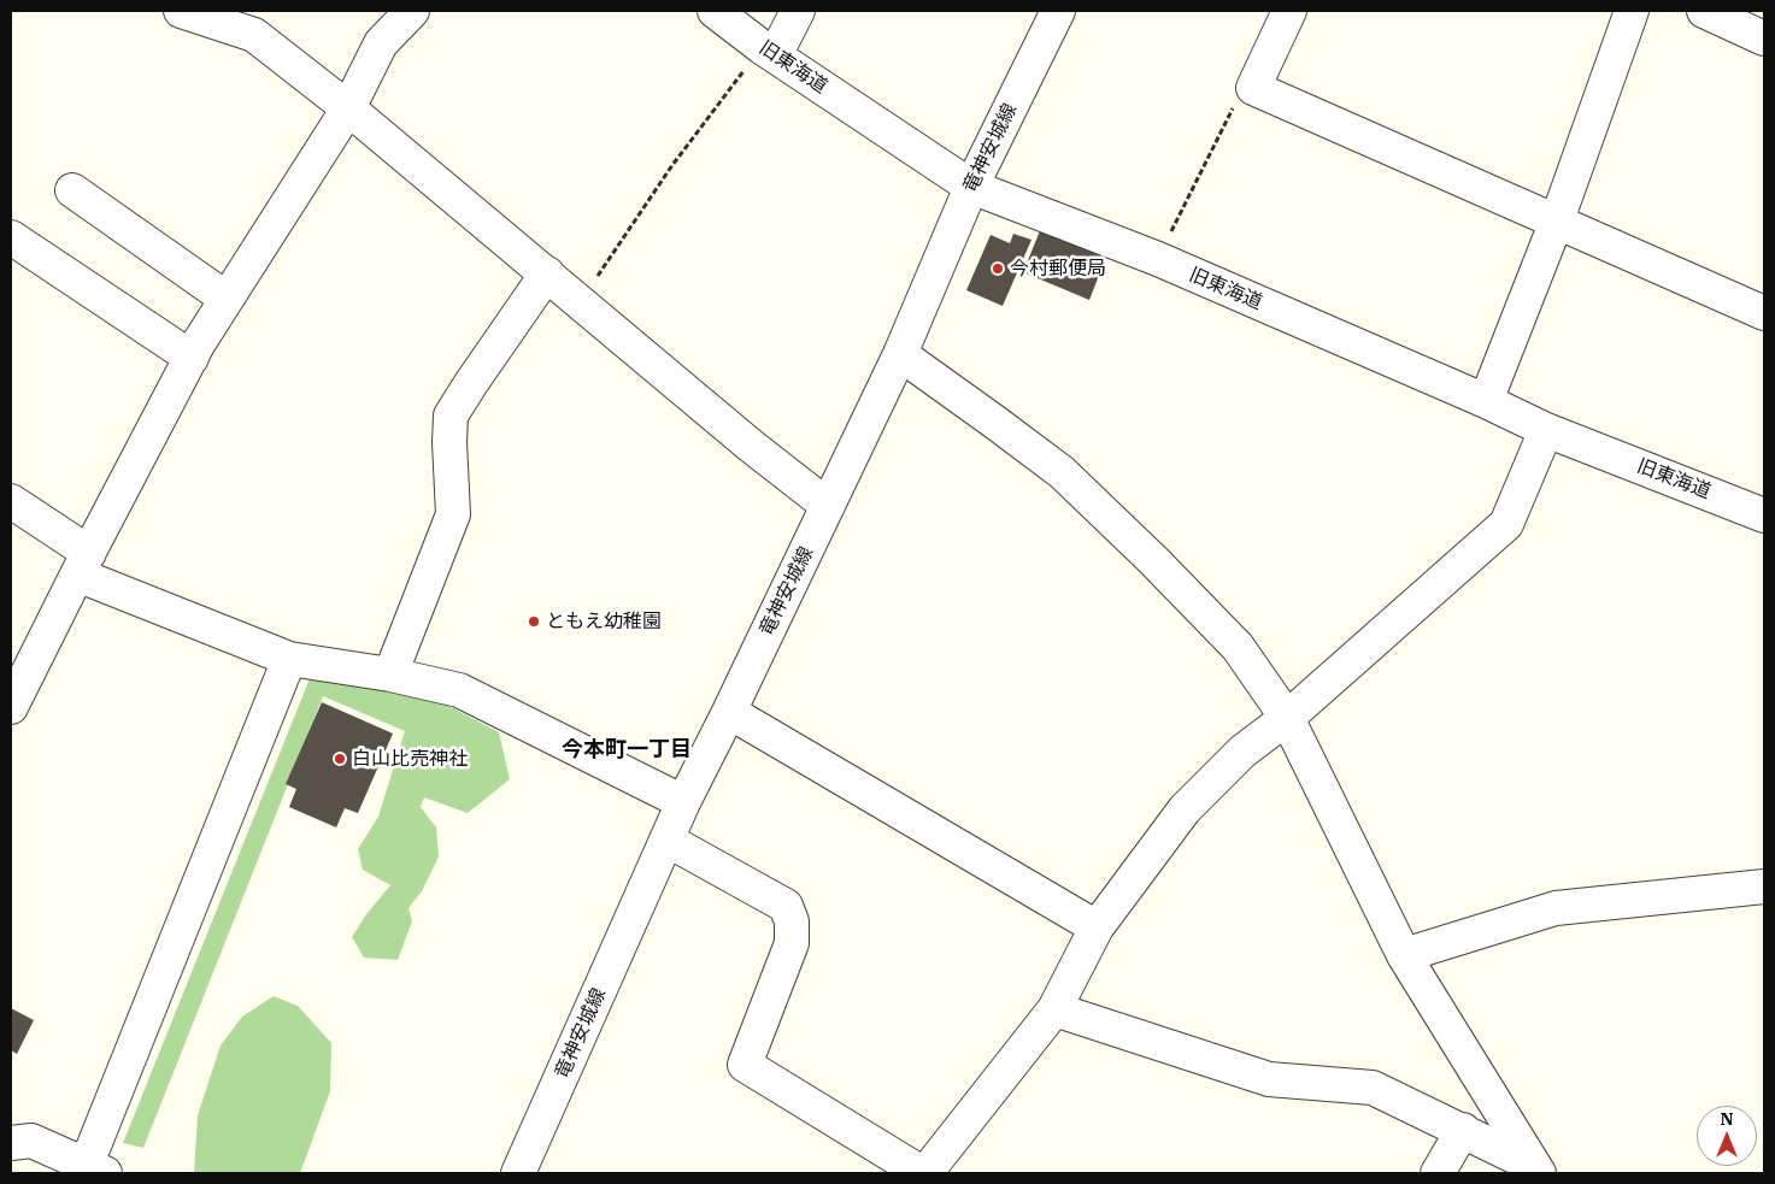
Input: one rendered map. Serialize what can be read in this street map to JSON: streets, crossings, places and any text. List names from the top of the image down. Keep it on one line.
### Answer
{"streets":{"street":["旧東海道","竜神安城線"]},"crossings":[["旧東海道","竜神安城線"]],"districts":["今本町一丁目"],"places":["今村郵便局","ともえ幼稚園","白山比売神社"],"north":"top"}
